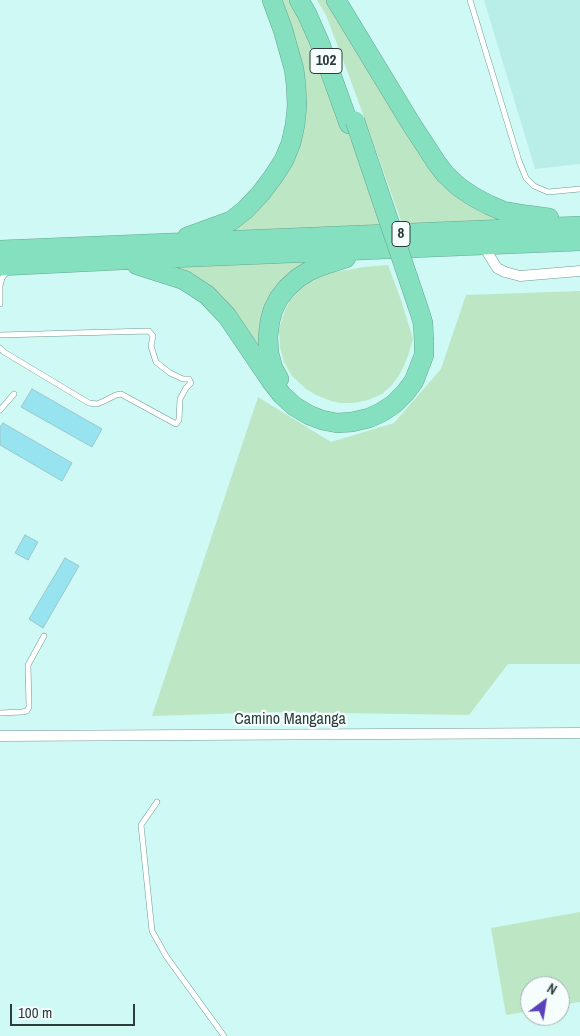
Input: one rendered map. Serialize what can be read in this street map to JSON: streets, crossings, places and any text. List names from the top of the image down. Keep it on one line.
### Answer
{"streets":{"highway":["102","8"],"street":["Camino Manganga"]},"scale_bar":"100 m","north":"top right"}
